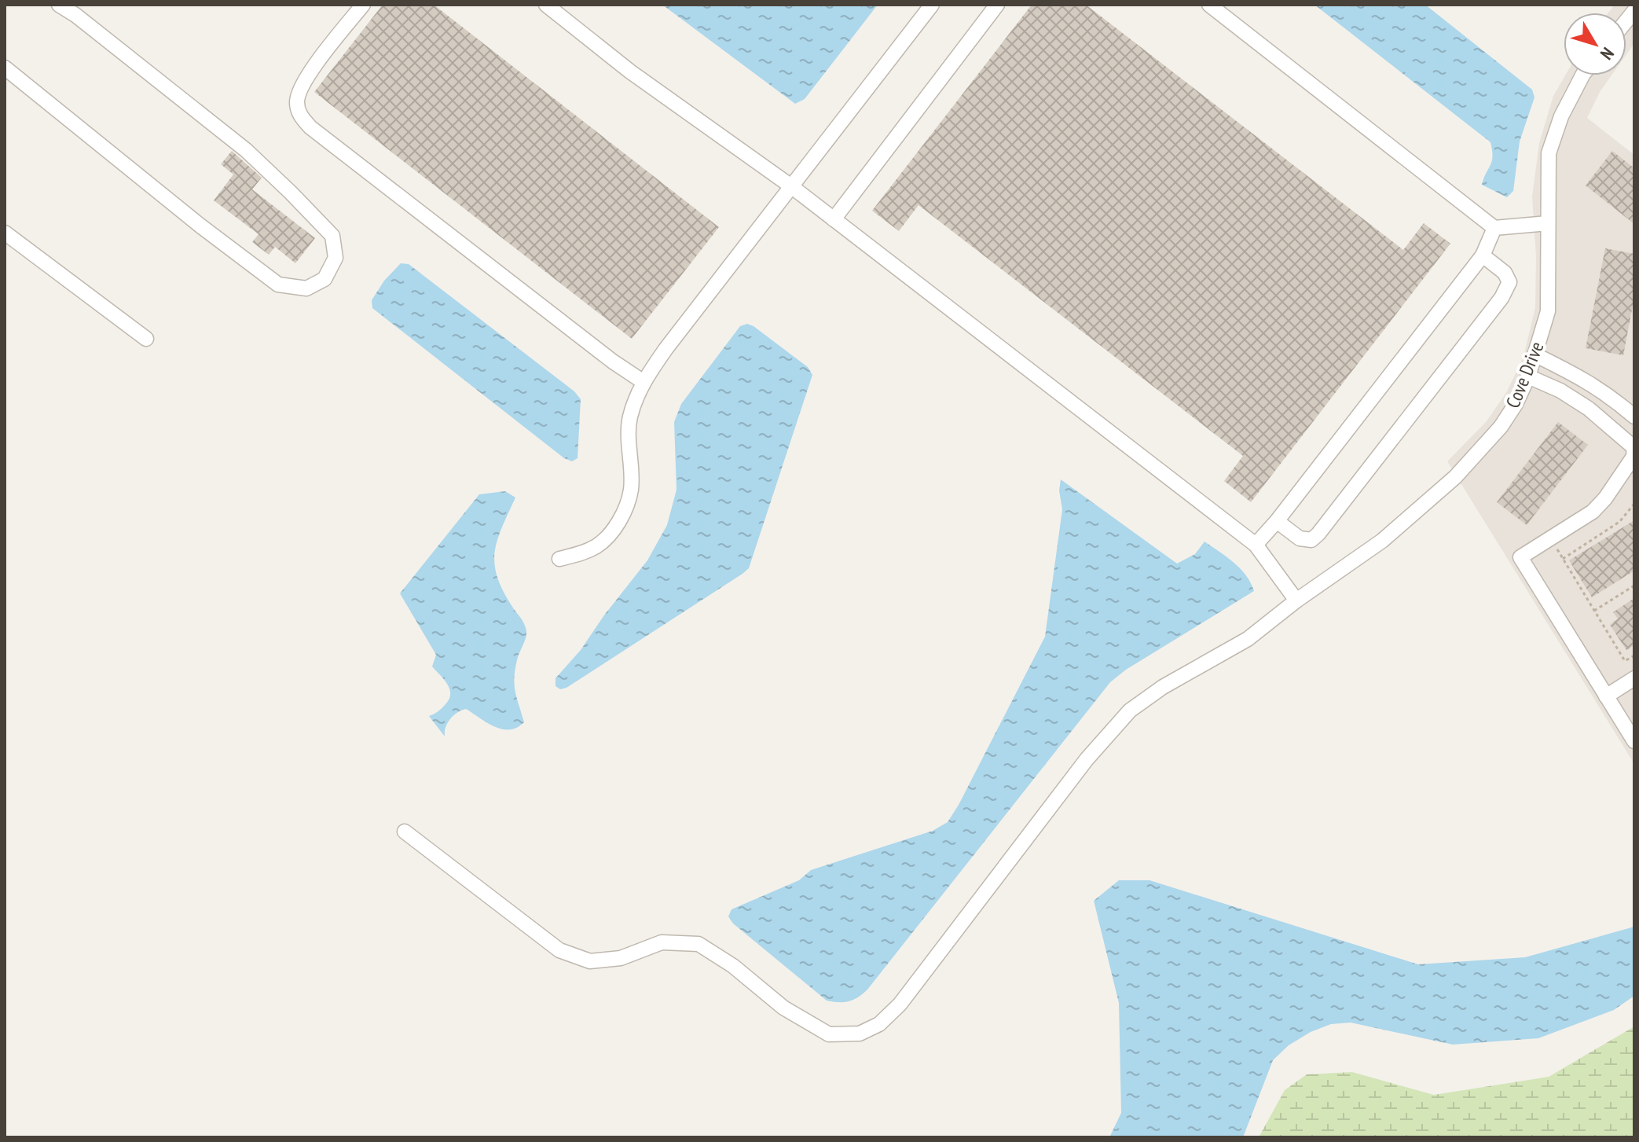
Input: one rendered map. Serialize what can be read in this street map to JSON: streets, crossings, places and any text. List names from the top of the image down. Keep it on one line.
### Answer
{"streets":{"street":["Cove Drive"]},"north":"bottom right"}
